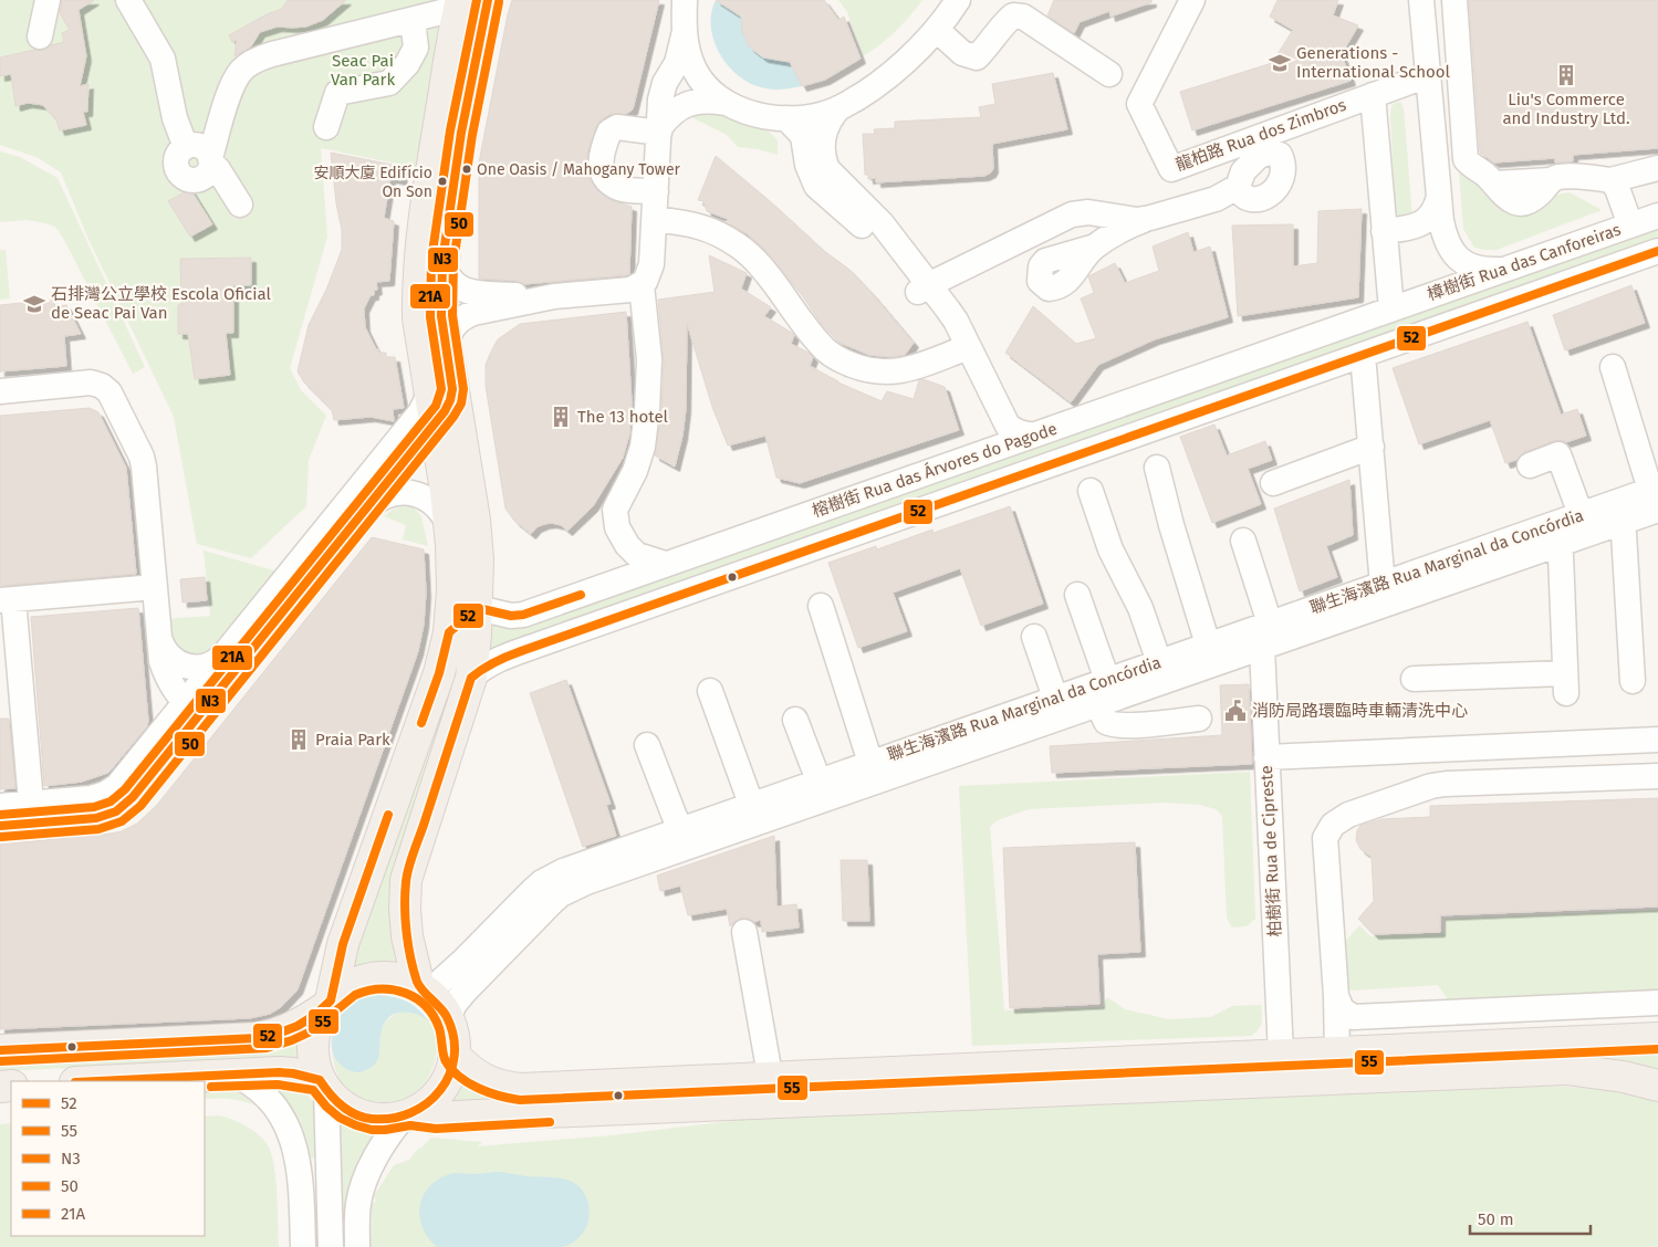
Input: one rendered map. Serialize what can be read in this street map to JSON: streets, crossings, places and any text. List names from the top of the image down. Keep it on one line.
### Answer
{"streets":{"street":["龍柏路 Rua dos Zimbros","樟樹街 Rua das Canforeiras","榕樹街 Rua das Árvores do Pagode","聯生海濱路 Rua Marginal da Concórdia","柏樹街 Rua de Cipreste"]},"crossings":[["樟樹街 Rua das Canforeiras","榕樹街 Rua das Árvores do Pagode"],["聯生海濱路 Rua Marginal da Concórdia","柏樹街 Rua de Cipreste"]],"parks":["Seac Pai Van Park"],"places":{"school or university":["Generations - International School","石排灣公立學校 Escola Oficial de Seac Pai Van"],"building":["Liu's Commerce and Industry Ltd.","The 13 hotel","Praia Park"],"other":["One Oasis / Mahogany Tower","安順大廈 Edifício On Son"],"public building":["消防局路環臨時車輛清洗中心"]},"lines":["transit line N3","transit line 21A","transit line 50","transit line 52","transit line 55"],"legend":["52","55","N3","50","21A"],"scale_bar":"50 m"}
